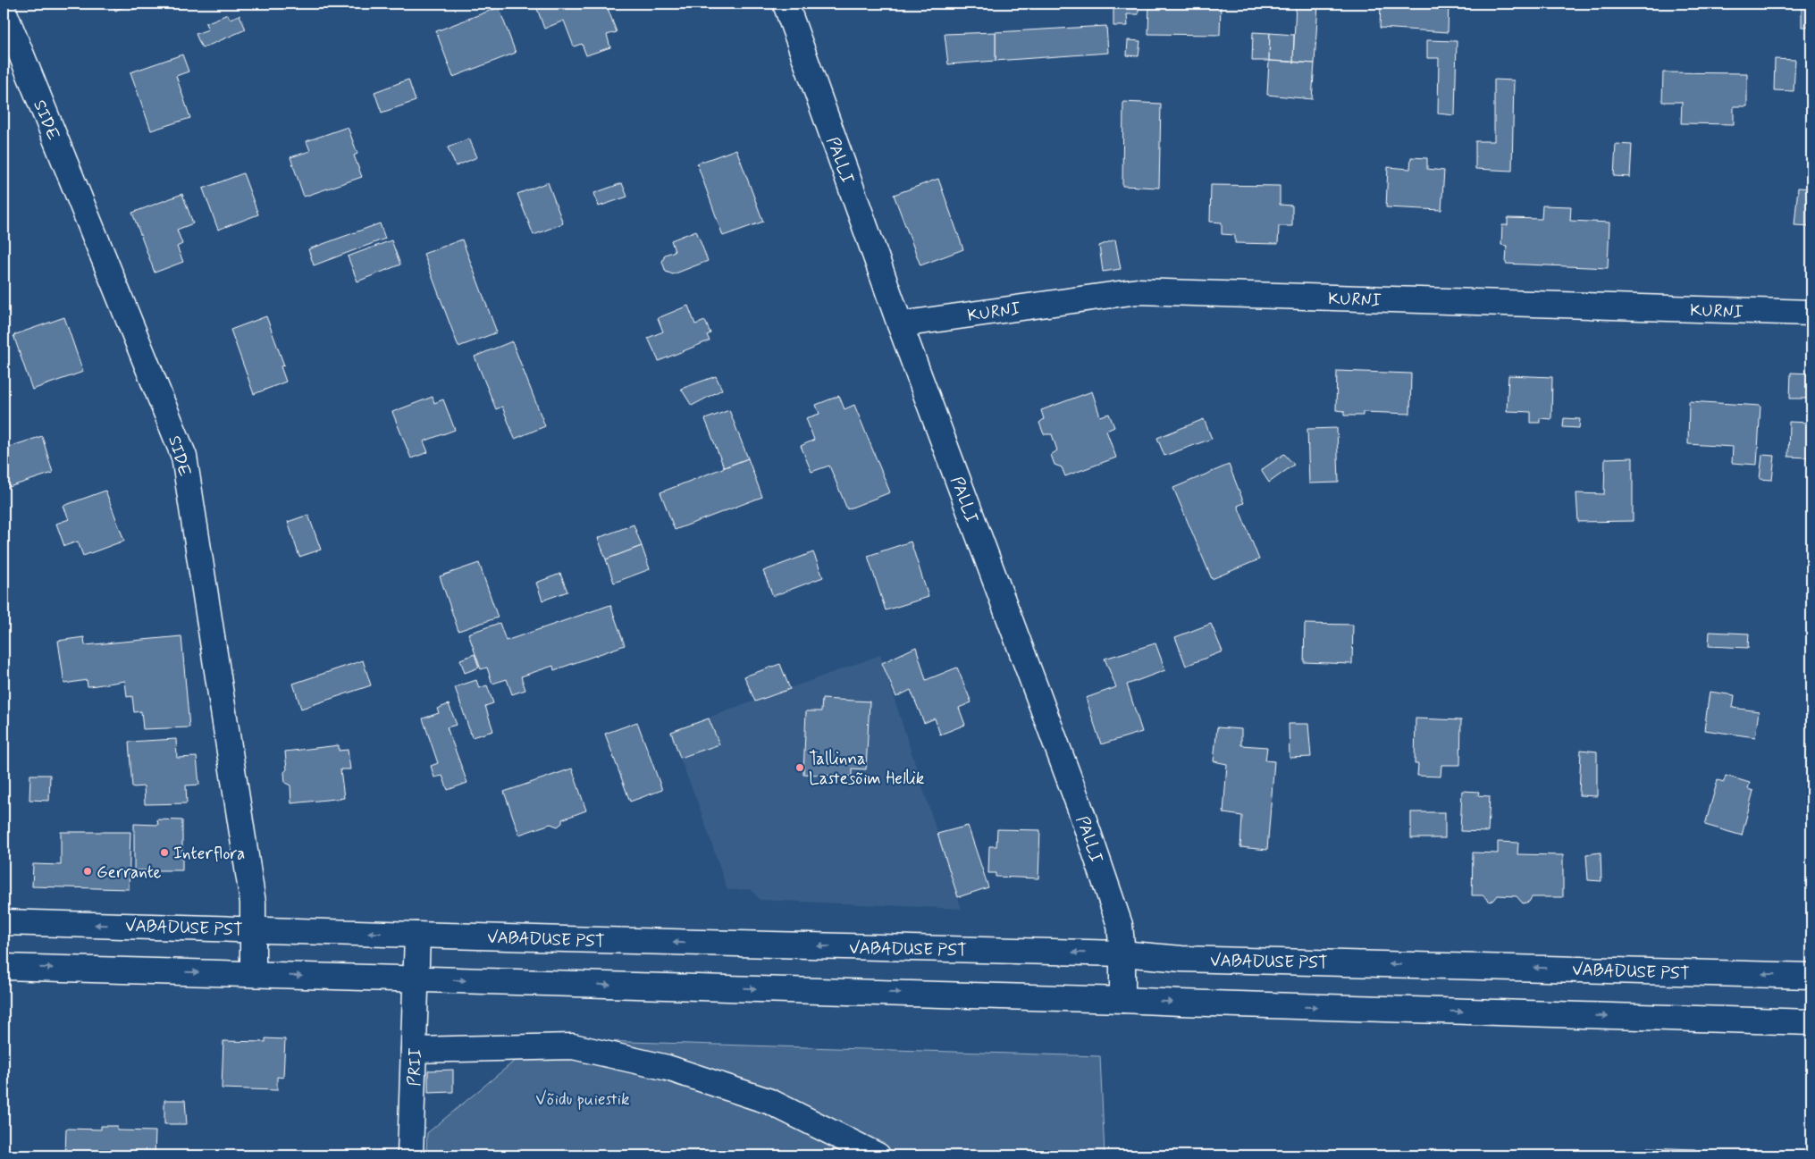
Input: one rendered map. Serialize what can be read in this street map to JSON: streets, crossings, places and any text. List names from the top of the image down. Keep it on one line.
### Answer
{"streets":{"main road":["SIDE","PALLI","KURNI","VABADUSE PST","PRII"]},"crossings":[["SIDE","VABADUSE PST"],["PALLI","KURNI"],["PALLI","VABADUSE PST"],["VABADUSE PST","PRII"]],"parks":["Võidu puiestik"],"places":["Tallinna Lastesõim Hellik","Interflora","Gerrante"]}
